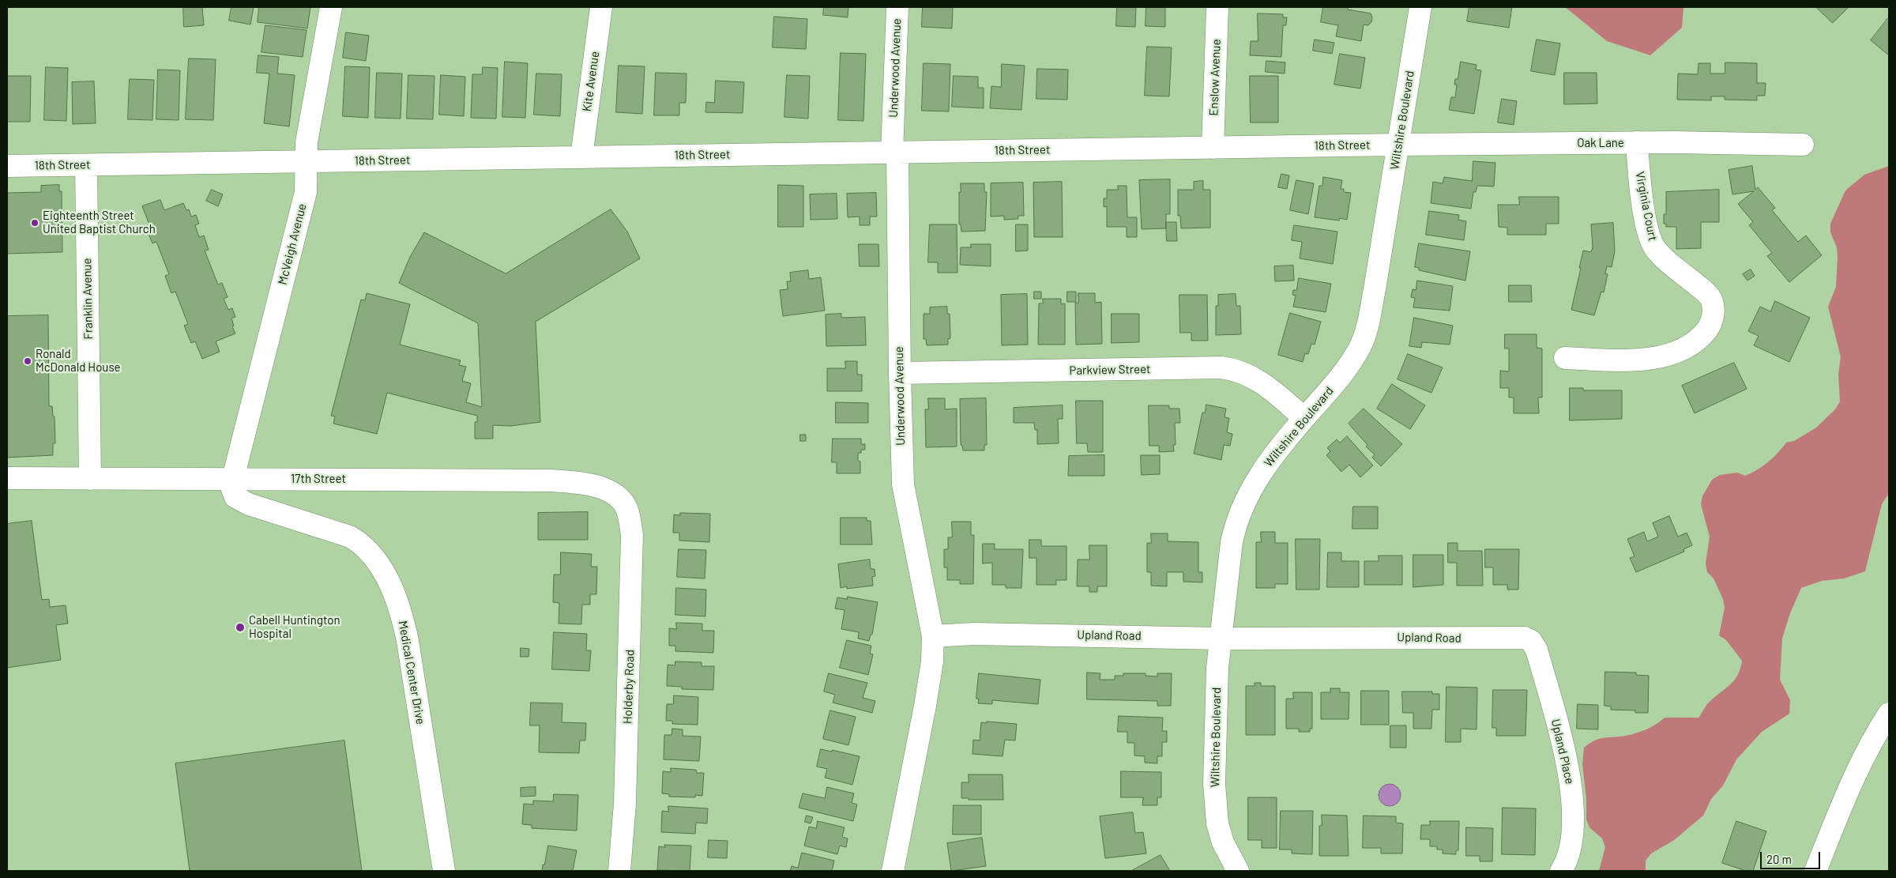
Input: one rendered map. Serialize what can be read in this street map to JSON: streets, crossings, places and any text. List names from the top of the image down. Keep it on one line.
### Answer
{"streets":{"street":["Underwood Avenue","Enslow Avenue","Kite Avenue","Wiltshire Boulevard","Oak Lane","18th Street","Virginia Court","McVeigh Avenue","Franklin Avenue","Parkview Street","17th Street","Upland Road","Medical Center Drive","Holderby Road","Upland Place"]},"crossings":[["Underwood Avenue","18th Street"],["Underwood Avenue","Parkview Street"],["Underwood Avenue","Upland Road"],["Enslow Avenue","18th Street"],["Kite Avenue","18th Street"],["Wiltshire Boulevard","Oak Lane"],["Wiltshire Boulevard","18th Street"],["Wiltshire Boulevard","Parkview Street"],["Wiltshire Boulevard","Upland Road"],["Oak Lane","18th Street"],["Oak Lane","Virginia Court"],["18th Street","McVeigh Avenue"],["18th Street","Franklin Avenue"],["McVeigh Avenue","17th Street"],["McVeigh Avenue","Medical Center Drive"],["Franklin Avenue","17th Street"],["17th Street","Medical Center Drive"],["17th Street","Holderby Road"],["Upland Road","Upland Place"]],"places":["Eighteenth Street United Baptist Church","Ronald McDonald House","Cabell Huntington Hospital"],"scale_bar":"20 m"}
